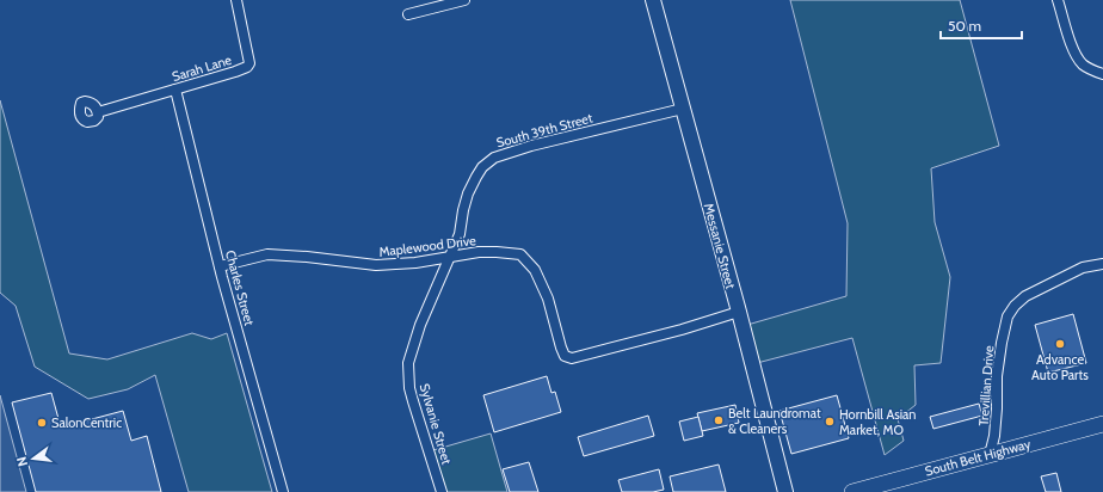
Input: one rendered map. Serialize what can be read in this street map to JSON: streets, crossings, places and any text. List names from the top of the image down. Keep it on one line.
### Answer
{"streets":{"main road":["South Belt Highway"],"street":["Sarah Lane","South 39th Street","Maplewood Drive","Messanie Street","Charles Street","Trevillian Drive","Sylvanie Street"]},"crossings":[["Sarah Lane","Charles Street"],["South 39th Street","Maplewood Drive"],["South 39th Street","Messanie Street"],["South 39th Street","Sylvanie Street"],["Maplewood Drive","Messanie Street"],["Maplewood Drive","Charles Street"],["Maplewood Drive","Sylvanie Street"],["Trevillian Drive","South Belt Highway"]],"places":["Advance Auto Parts","Belt Laundromat & Cleaners","Hornbill Asian Market, MO","SalonCentric"],"scale_bar":"50 m","north":"left"}
